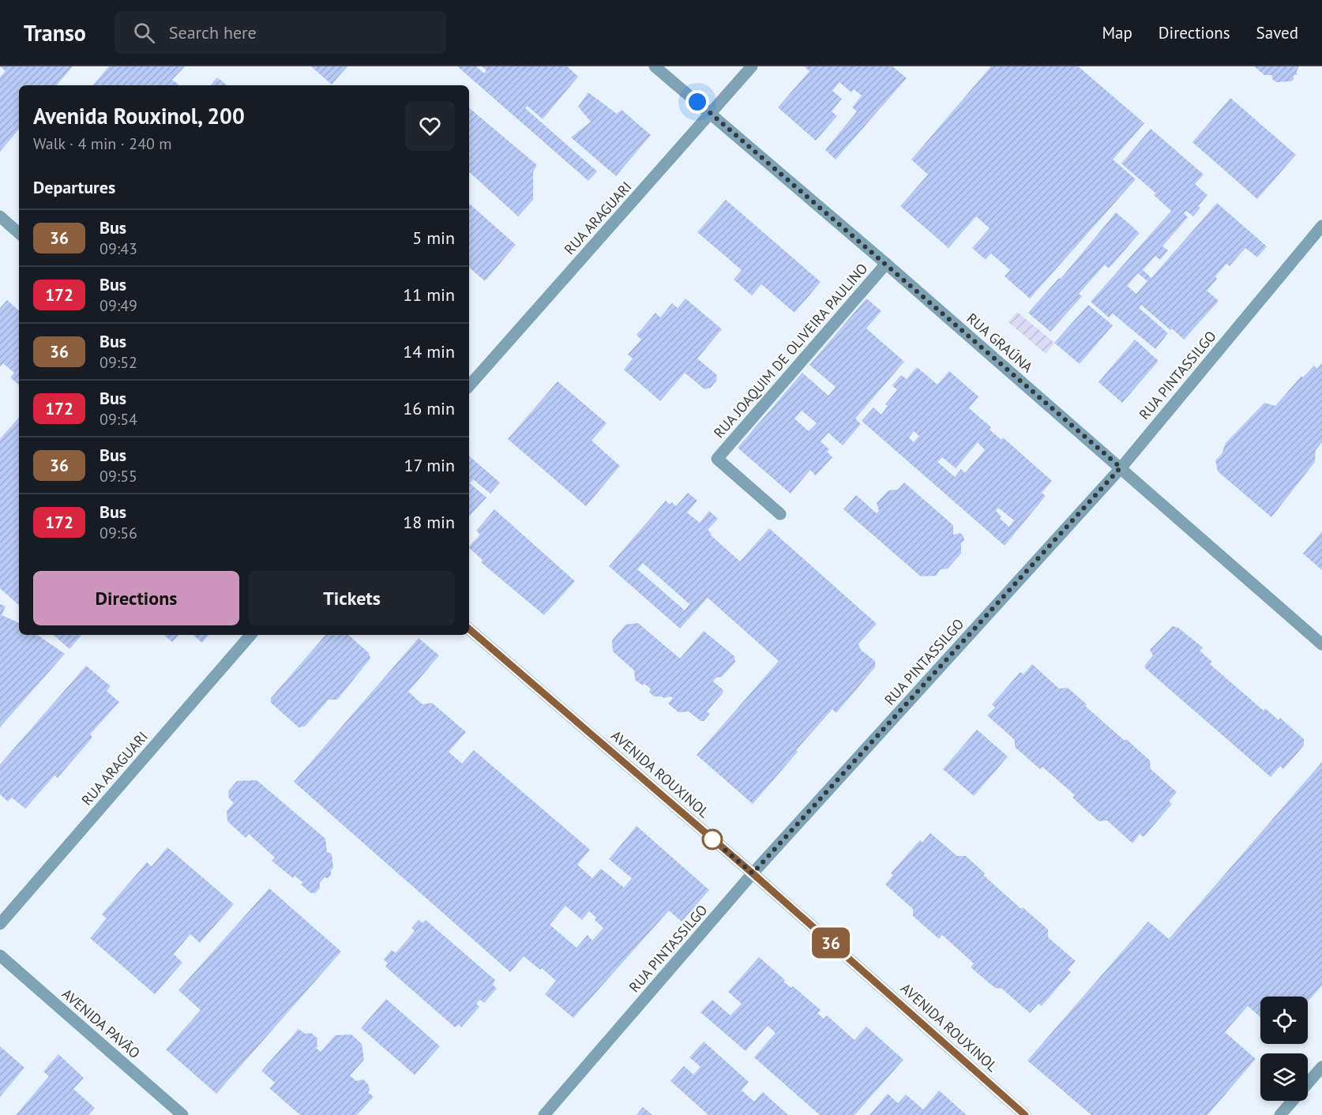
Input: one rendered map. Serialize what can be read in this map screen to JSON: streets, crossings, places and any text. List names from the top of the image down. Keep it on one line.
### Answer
{"streets":{"street":["RUA ARAGUARI","RUA GRAÚNA","RUA JOAQUIM DE OLIVEIRA PAULINO","RUA PINTASSILGO","AVENIDA ROUXINOL","AVENIDA PAVÃO"]},"crossings":[["RUA ARAGUARI","RUA GRAÚNA"],["RUA GRAÚNA","RUA JOAQUIM DE OLIVEIRA PAULINO"],["RUA GRAÚNA","RUA PINTASSILGO"],["RUA PINTASSILGO","AVENIDA ROUXINOL"]],"lines":["bus line 36"],"page":{"header":"Transo","search":"Search here","nav":["Map","Directions","Saved"],"on_map":"36","heading":[["Avenida Rouxinol, 200","Walk · 4 min · 240 m"],"Departures"],"list":[{"mark":"36","name":"Bus","note":"09:43","value":"5 min"},{"mark":"172","name":"Bus","note":"09:49","value":"11 min"},{"mark":"36","name":"Bus","note":"09:52","value":"14 min"},{"mark":"172","name":"Bus","note":"09:54","value":"16 min"},{"mark":"36","name":"Bus","note":"09:55","value":"17 min"},{"mark":"172","name":"Bus","note":"09:56","value":"18 min"}],"buttons":["Directions","Tickets"]}}
